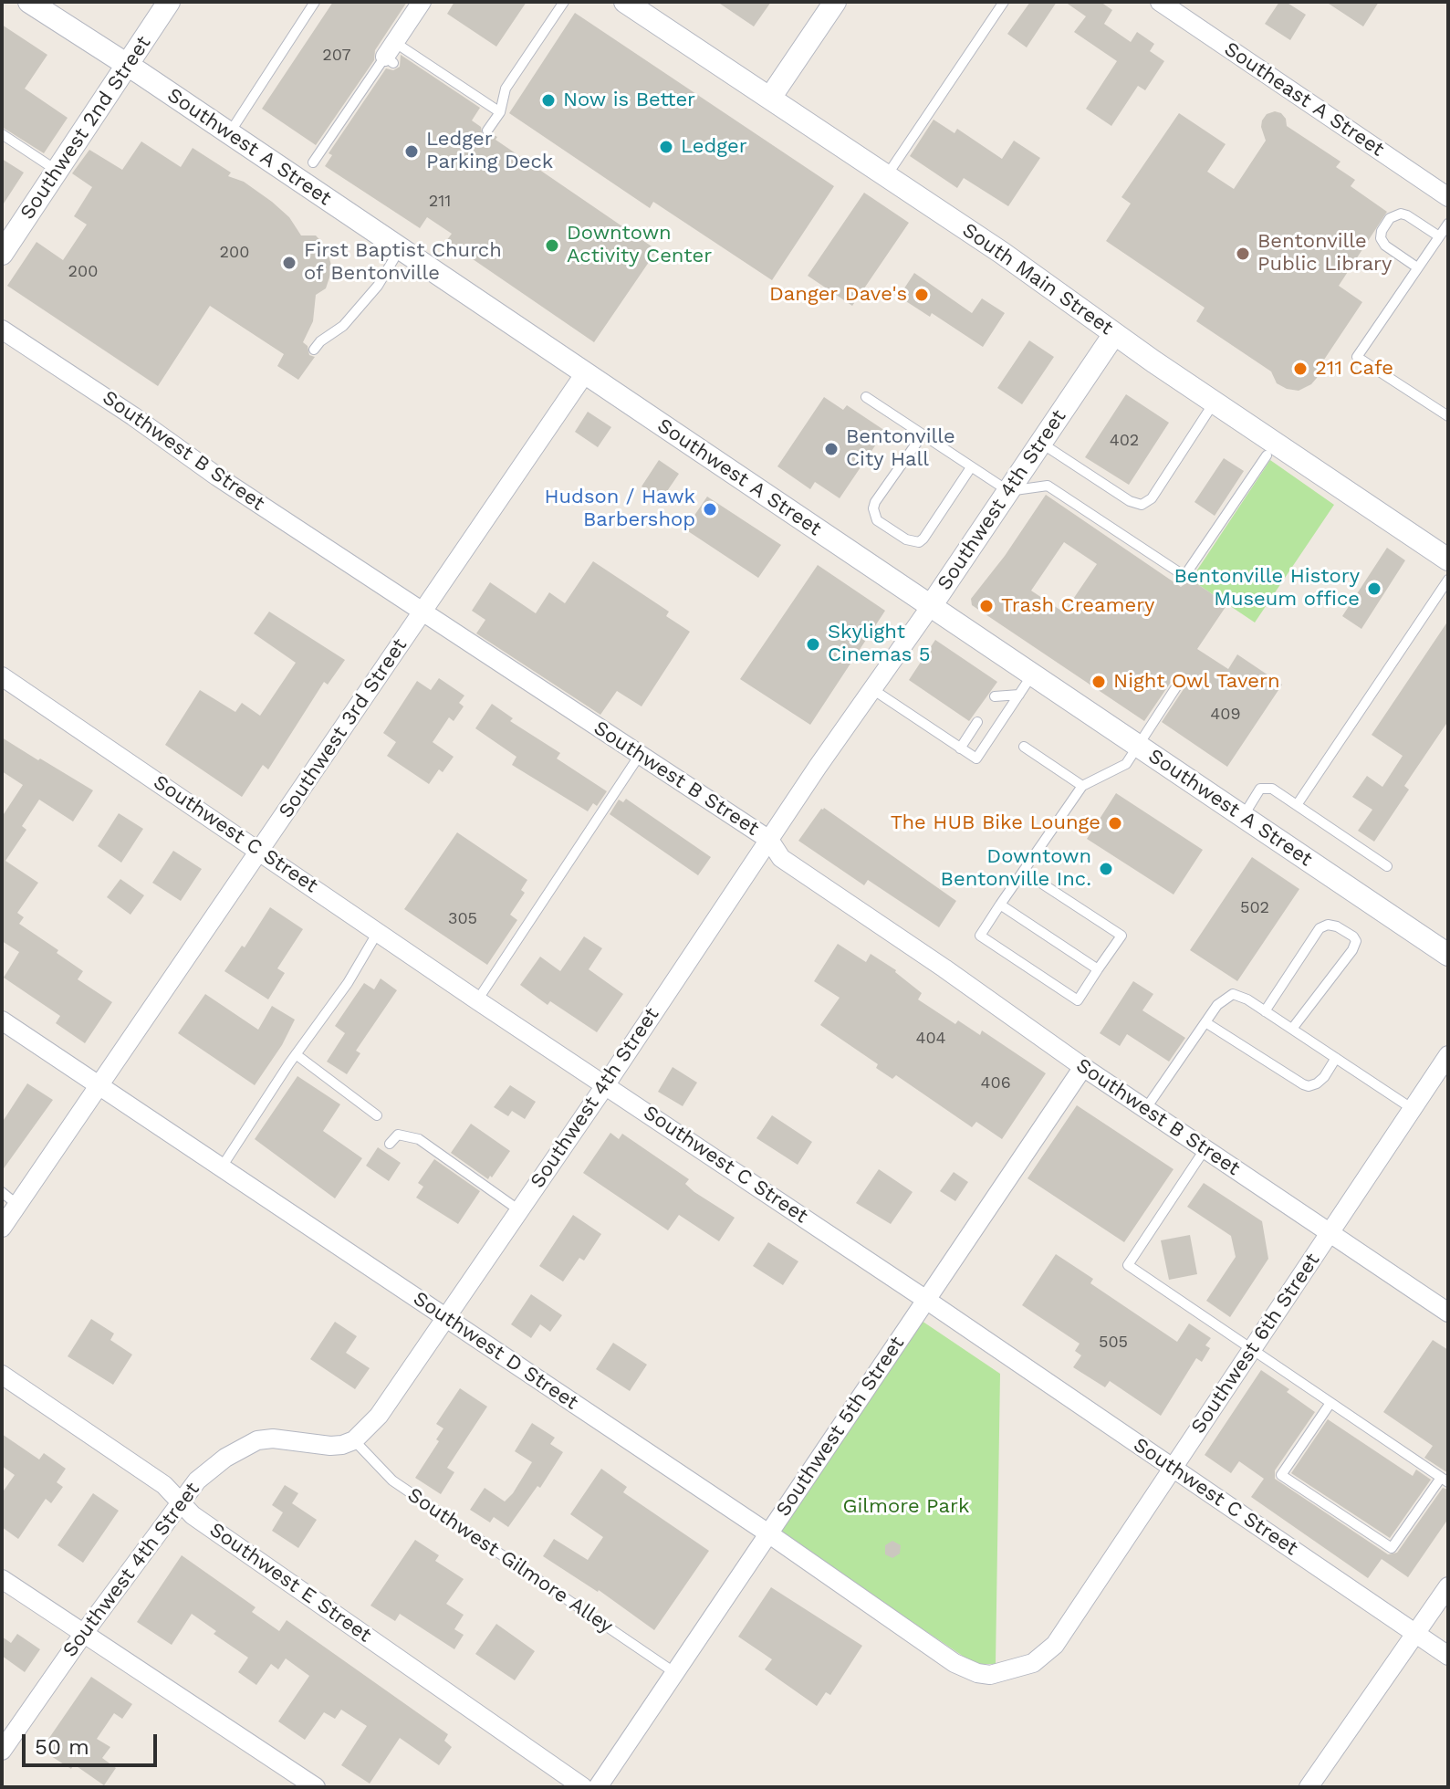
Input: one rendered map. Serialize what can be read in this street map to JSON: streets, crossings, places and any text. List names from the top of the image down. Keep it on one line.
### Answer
{"streets":{"street":["Southeast A Street","Southwest 2nd Street","Southwest A Street","South Main Street","Southwest B Street","Southwest 4th Street","Southwest 3rd Street","Southwest C Street","Southwest 6th Street","Southwest D Street","Southwest 5th Street","Southwest E Street"],"lane":["Southwest Gilmore Alley"]},"crossings":[["Southwest 2nd Street","Southwest A Street"],["Southwest A Street","Southwest 4th Street"],["Southwest A Street","Southwest 3rd Street"],["South Main Street","Southwest 4th Street"],["Southwest B Street","Southwest 4th Street"],["Southwest B Street","Southwest 3rd Street"],["Southwest B Street","Southwest 6th Street"],["Southwest B Street","Southwest 5th Street"],["Southwest 4th Street","Southwest C Street"],["Southwest 4th Street","Southwest D Street"],["Southwest 4th Street","Southwest Gilmore Alley"],["Southwest 4th Street","Southwest E Street"],["Southwest 3rd Street","Southwest C Street"],["Southwest 3rd Street","Southwest D Street"],["Southwest C Street","Southwest 6th Street"],["Southwest C Street","Southwest 5th Street"],["Southwest 6th Street","Southwest D Street"],["Southwest D Street","Southwest 5th Street"],["Southwest 5th Street","Southwest Gilmore Alley"]],"parks":["Gilmore Park"],"places":["Now is Better","Ledger","Ledger Parking Deck","Downtown Activity Center","Bentonville Public Library","First Baptist Church of Bentonville","Danger Dave's","211 Cafe","Bentonville City Hall","Hudson / Hawk Barbershop","Bentonville History Museum office","Trash Creamery","Skylight Cinemas 5","Night Owl Tavern","The HUB Bike Lounge","Downtown Bentonville Inc."],"house_numbers":["207","211","200","200","402","409","502","305","404","406","505"],"scale_bar":"50 m"}
